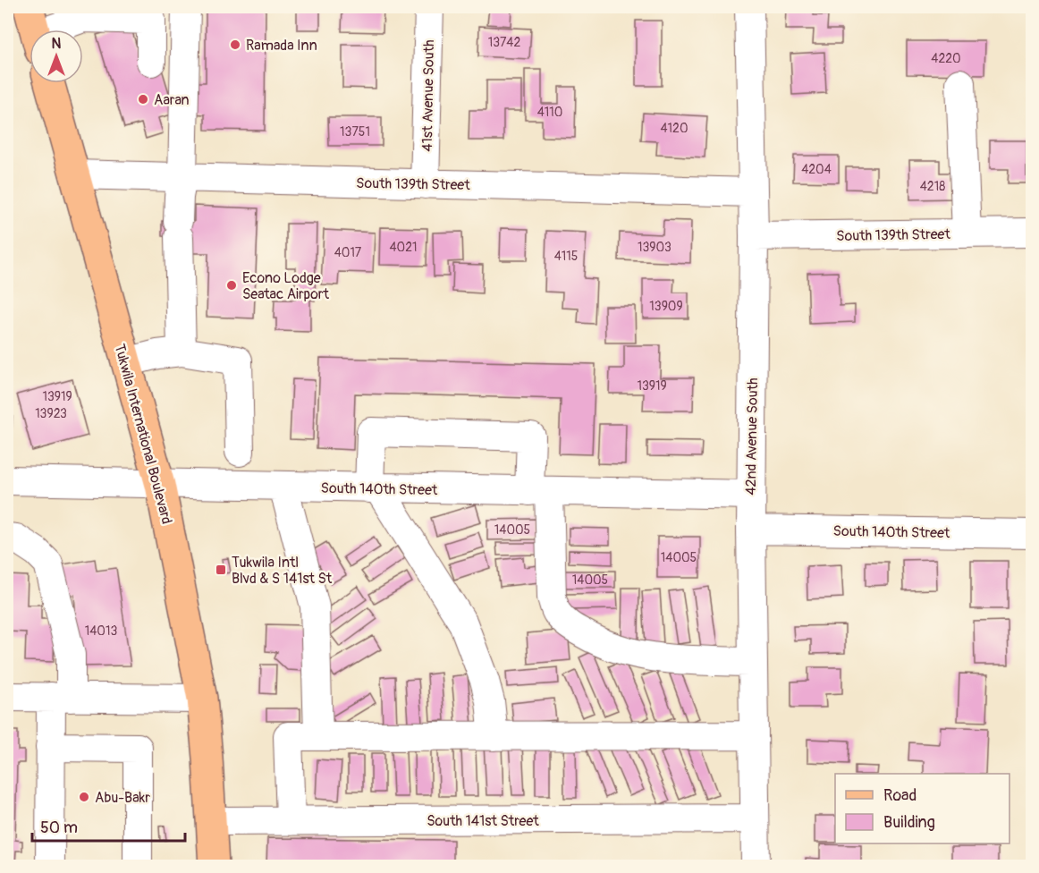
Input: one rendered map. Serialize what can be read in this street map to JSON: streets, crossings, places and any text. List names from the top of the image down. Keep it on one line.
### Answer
{"streets":{"main road":["Tukwila International Boulevard"],"street":["41st Avenue South","South 139th Street","42nd Avenue South","South 140th Street","South 141st Street"]},"crossings":[["41st Avenue South","South 139th Street"],["South 139th Street","Tukwila International Boulevard"],["South 139th Street","42nd Avenue South"],["Tukwila International Boulevard","South 140th Street"],["Tukwila International Boulevard","South 141st Street"],["42nd Avenue South","South 140th Street"],["42nd Avenue South","South 141st Street"]],"places":{"other":["Ramada Inn","Aaran","Econo Lodge Seatac Airport","Abu-Bakr"],"transit":["Tukwila Intl Blvd & S 141st St"]},"house_numbers":["13742","4220","4110","4120","13751","4204","4218","4021","13903","4017","4115","13909","13919","13919","13923","14005","14005","14005","14013"],"legend":["Road","Building"],"scale_bar":"50 m","north":"top"}
